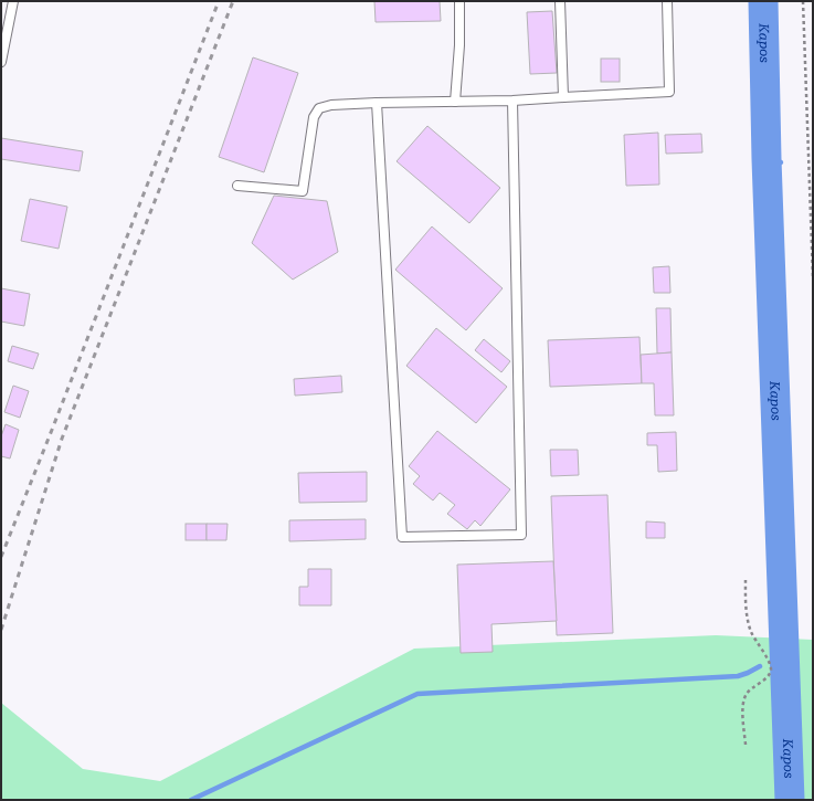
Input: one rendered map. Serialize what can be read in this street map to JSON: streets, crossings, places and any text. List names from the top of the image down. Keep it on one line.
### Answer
{"water":["Kapos"]}
